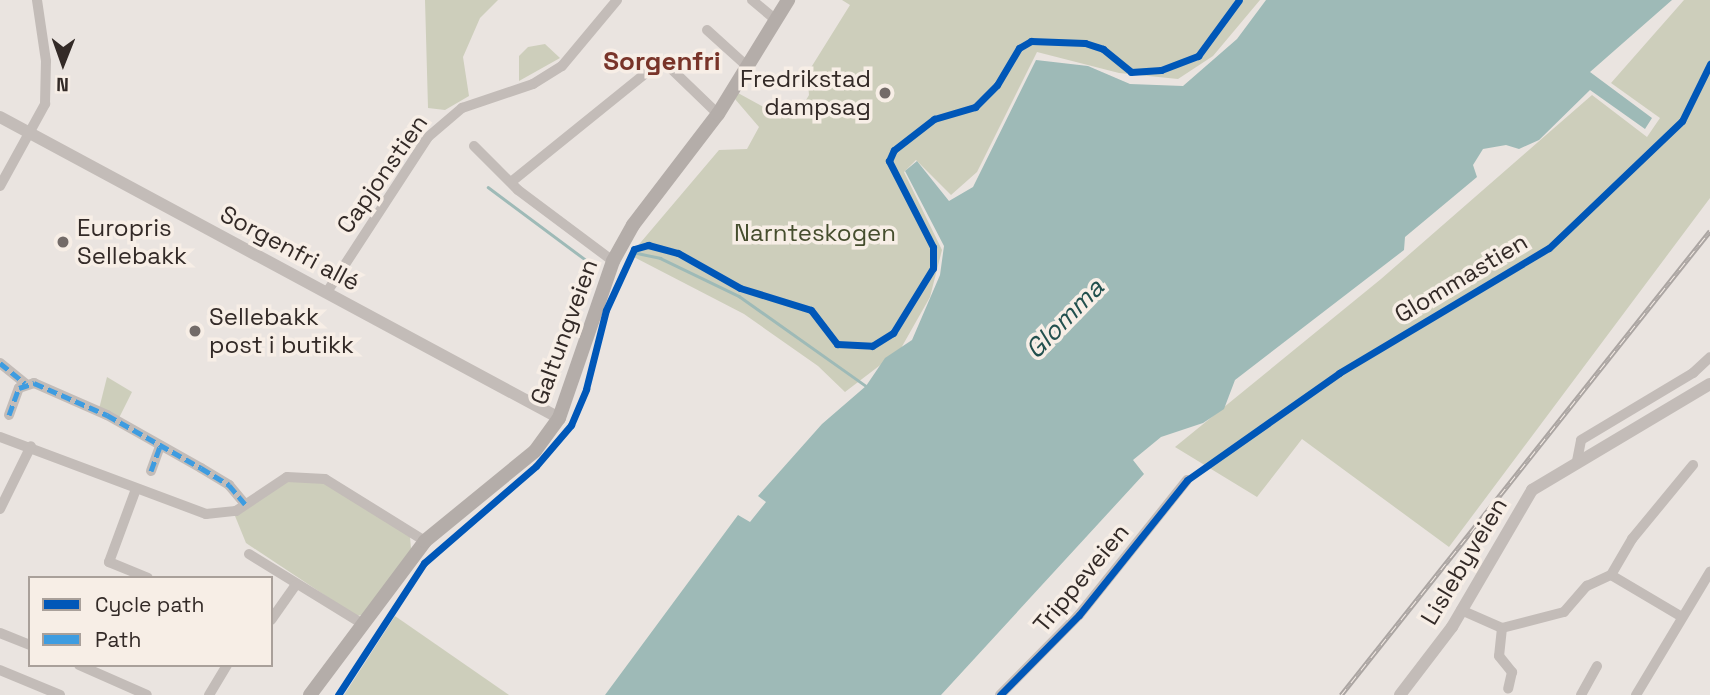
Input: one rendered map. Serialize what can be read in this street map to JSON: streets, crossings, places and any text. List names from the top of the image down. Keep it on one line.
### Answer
{"streets":{"main road":["Galtungveien"],"street":["Capjonstien","Sorgenfri allé","Lislebyveien","Trippeveien"],"cycle path":["Glommastien"]},"crossings":[["Capjonstien","Sorgenfri allé"],["Sorgenfri allé","Galtungveien"]],"districts":["Sorgenfri"],"water":["Glomma"],"parks":["Narnteskogen"],"places":["Fredrikstad dampsag","Europris Sellebakk","Sellebakk post i butikk"],"legend":["Cycle path","Path"],"north":"bottom"}
